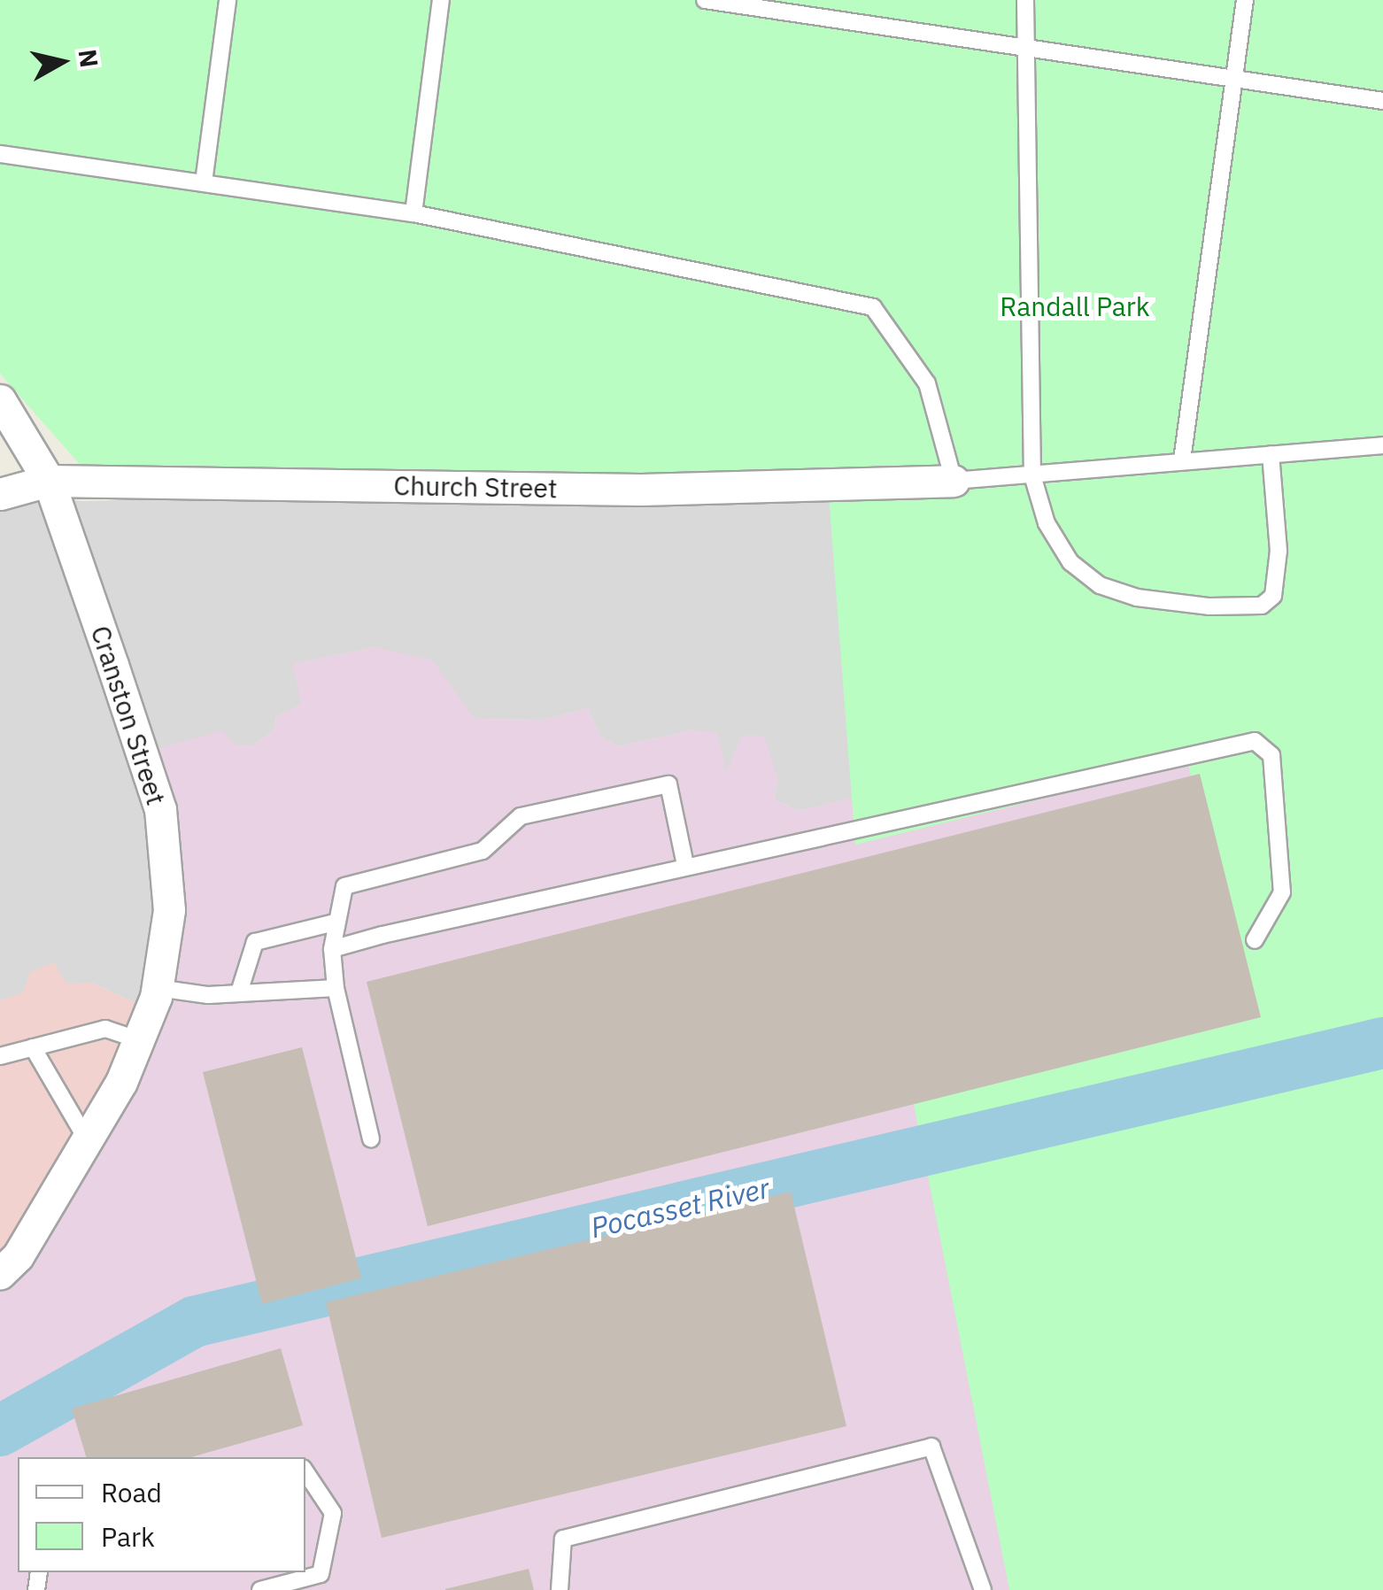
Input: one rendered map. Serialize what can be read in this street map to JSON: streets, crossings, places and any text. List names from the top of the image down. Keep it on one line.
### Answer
{"streets":{"street":["Church Street","Cranston Street"]},"crossings":[["Church Street","Cranston Street"]],"water":["Pocasset River"],"parks":["Randall Park"],"legend":["Road","Park"],"north":"right"}
